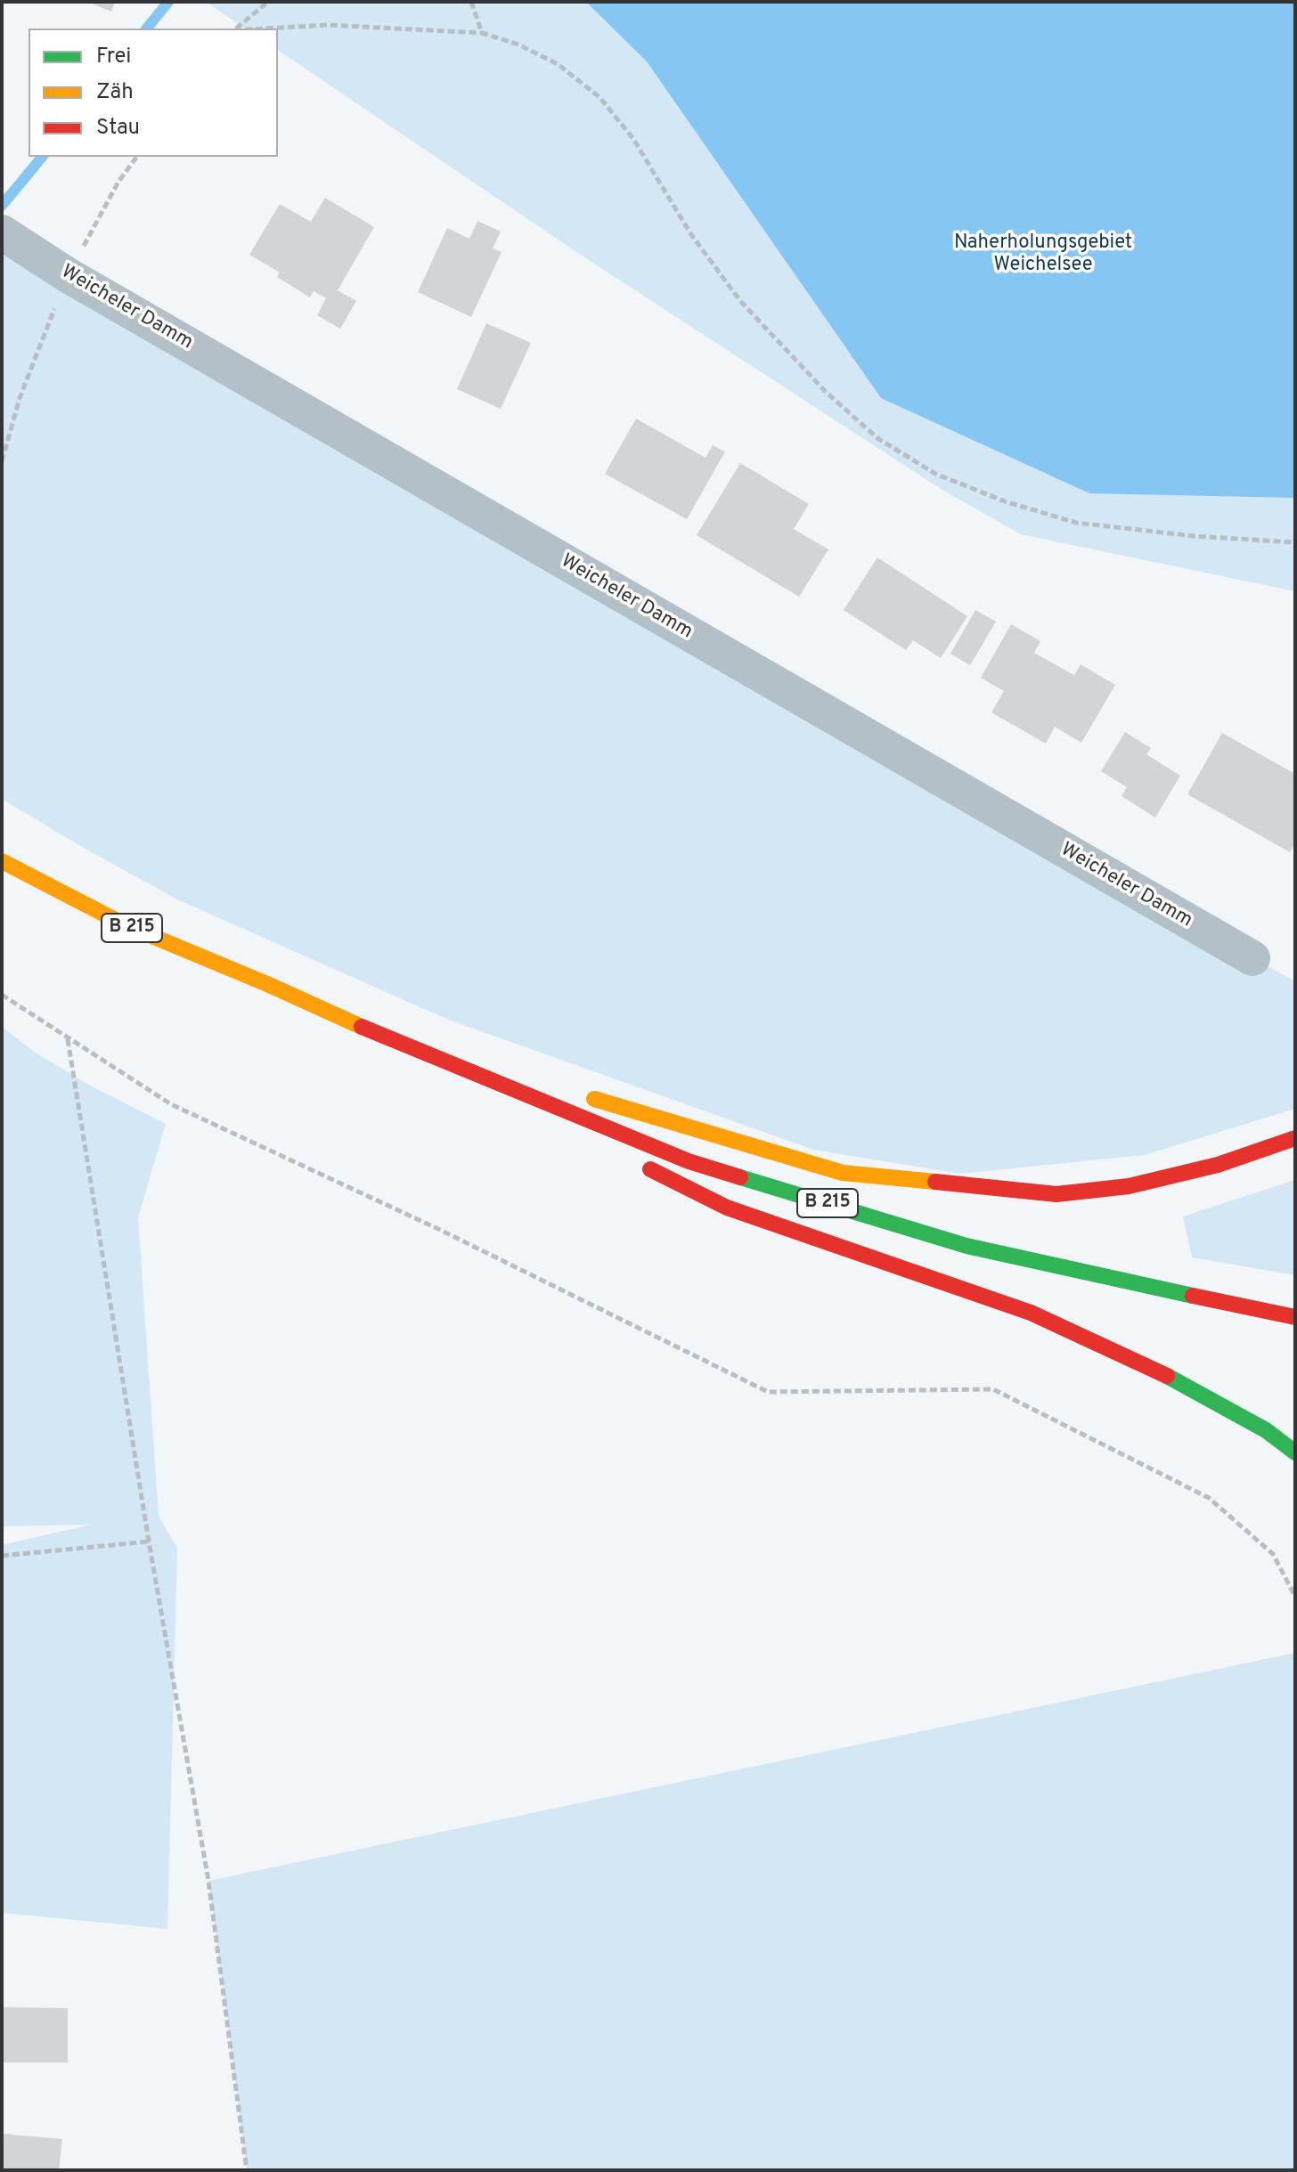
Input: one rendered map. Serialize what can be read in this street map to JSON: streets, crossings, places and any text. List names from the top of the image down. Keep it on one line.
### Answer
{"streets":{"main road":["B 215"],"street":["Weicheler Damm"]},"parks":["Naherholungsgebiet Weichelsee"],"legend":["Frei","Zäh","Stau"]}
